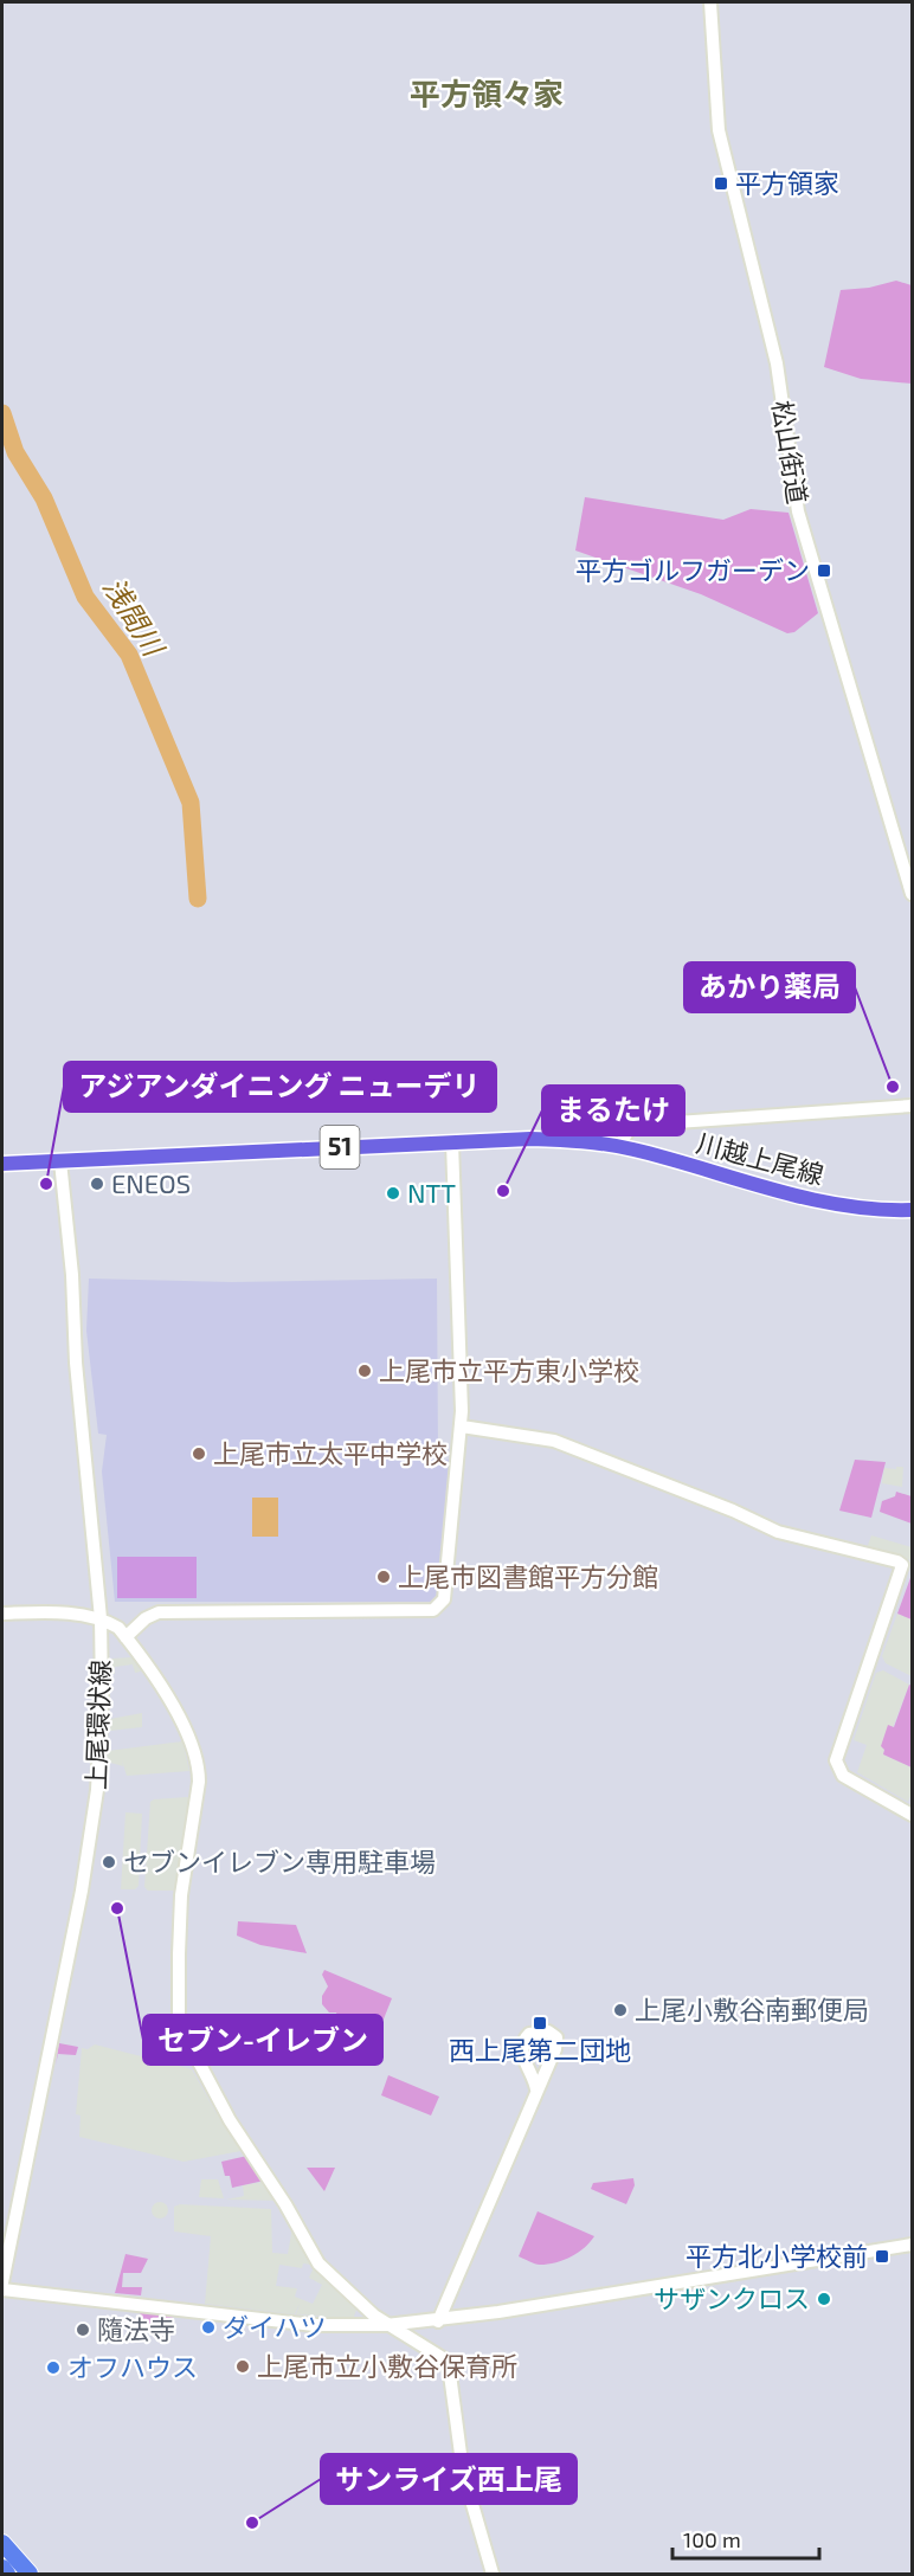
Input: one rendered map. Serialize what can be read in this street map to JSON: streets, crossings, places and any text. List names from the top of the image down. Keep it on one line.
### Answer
{"streets":{"main road":["51","川越上尾線"],"street":["松山街道","上尾環状線"]},"crossings":[["川越上尾線","上尾環状線"]],"districts":["平方領々家"],"water":["浅間川"],"places":{"transit":["平方領家","平方ゴルフガーデン","西上尾第二団地","平方北小学校前"],"other":["あかり薬局","アジアンダイニング ニューデリ","ENEOS","まるたけ","NTT","上尾市立平方東小学校","上尾市立太平中学校","上尾市図書館平方分館","セブンイレブン専用駐車場","セブン-イレブン","上尾小敷谷南郵便局","サザンクロス","ダイハツ","隨法寺","上尾市立小敷谷保育所","オフハウス","サンライズ西上尾"]},"scale_bar":"100 m"}
